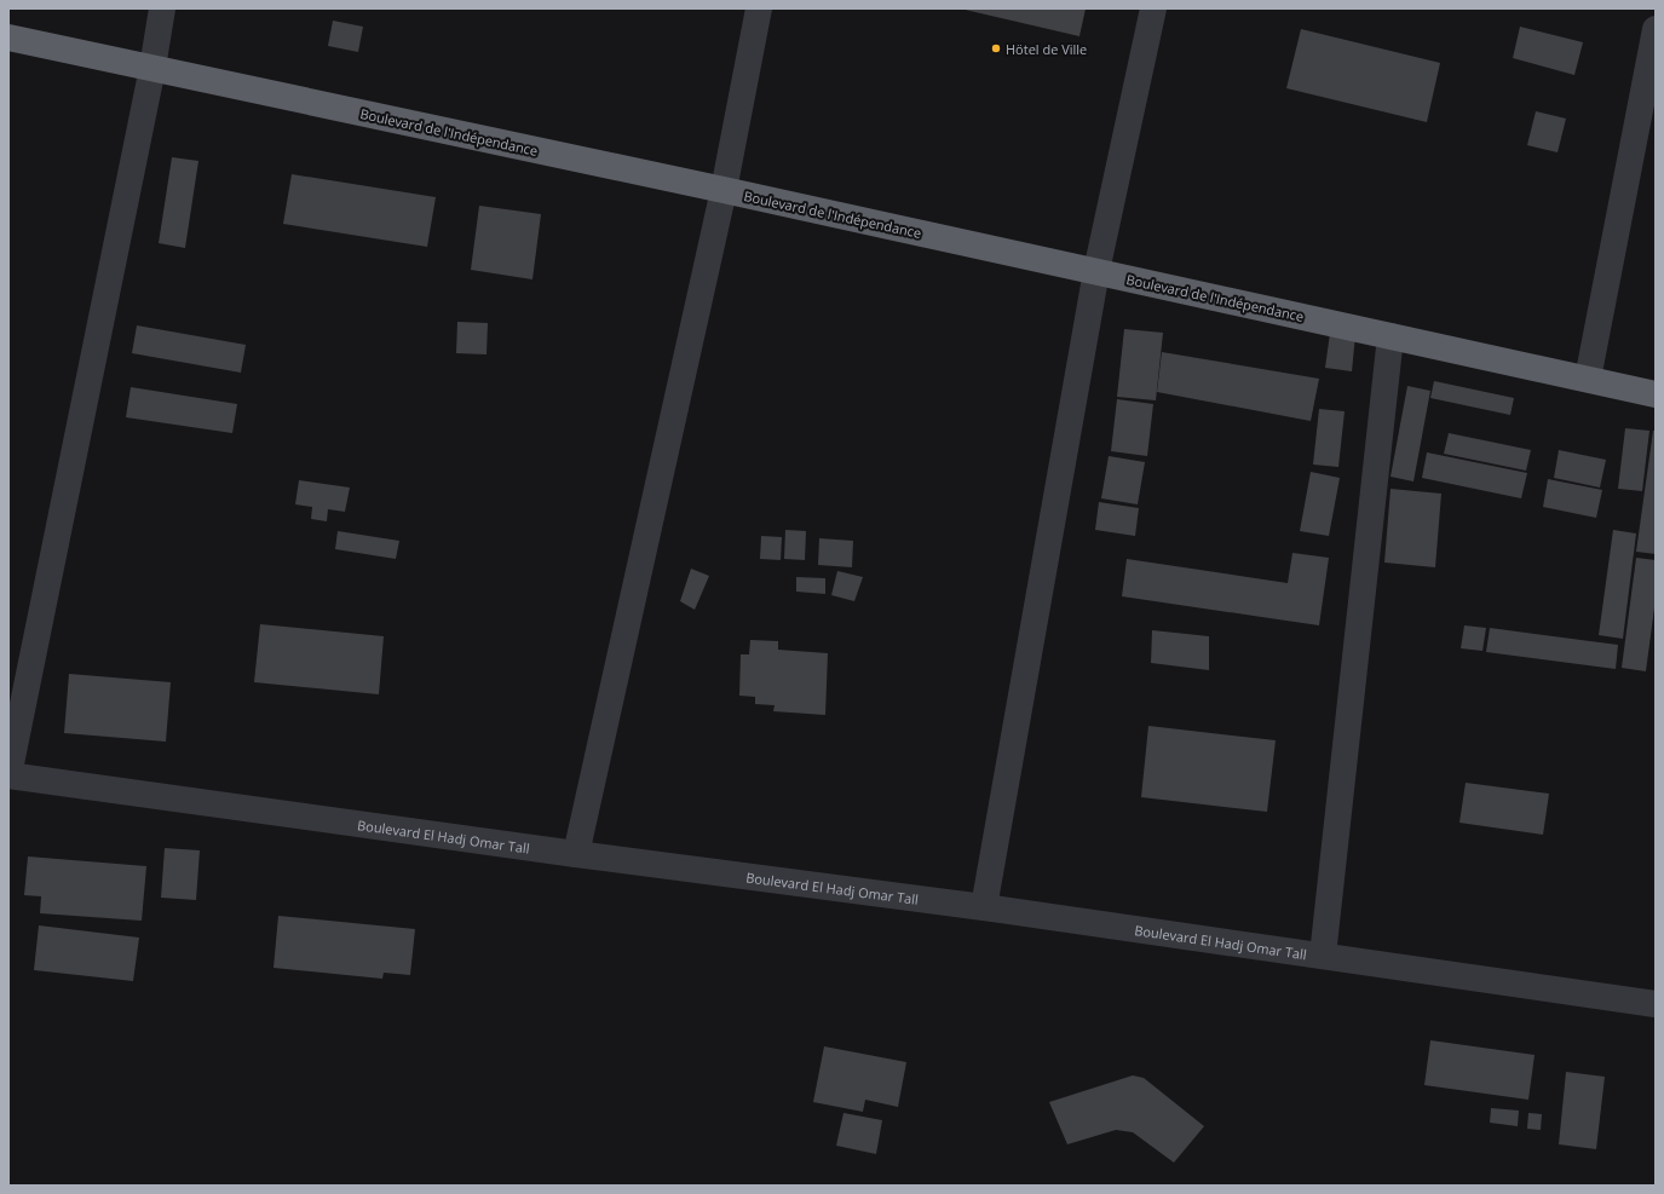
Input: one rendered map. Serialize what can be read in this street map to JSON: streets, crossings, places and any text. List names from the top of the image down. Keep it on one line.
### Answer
{"streets":{"highway":["Boulevard de l'Indépendance"],"street":["Boulevard El Hadj Omar Tall"]},"places":["Hötel de Ville"]}
